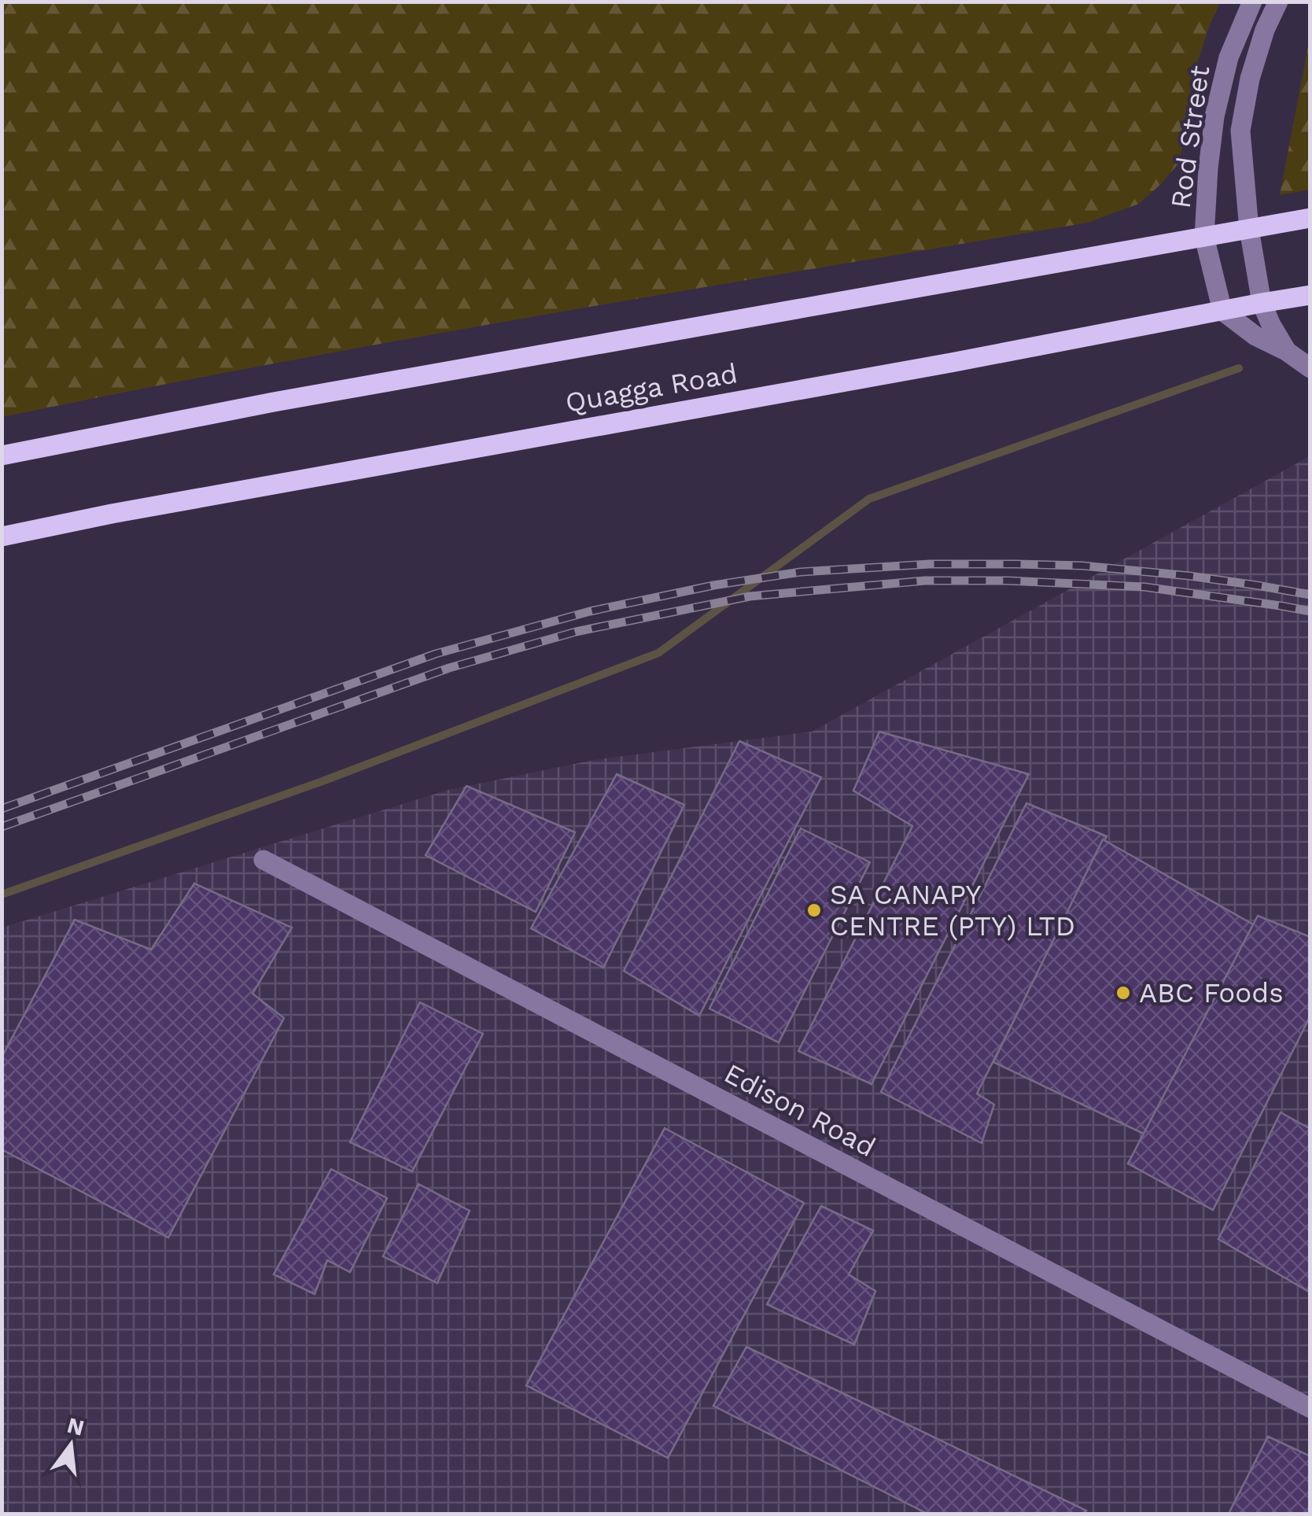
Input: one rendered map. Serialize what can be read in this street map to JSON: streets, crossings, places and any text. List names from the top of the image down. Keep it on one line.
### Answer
{"streets":{"main road":["Quagga Road"],"street":["Rod Street","Edison Road"]},"crossings":[["Rod Street","Quagga Road"]],"places":["SA CANAPY CENTRE (PTY) LTD","ABC Foods"],"north":"top"}
